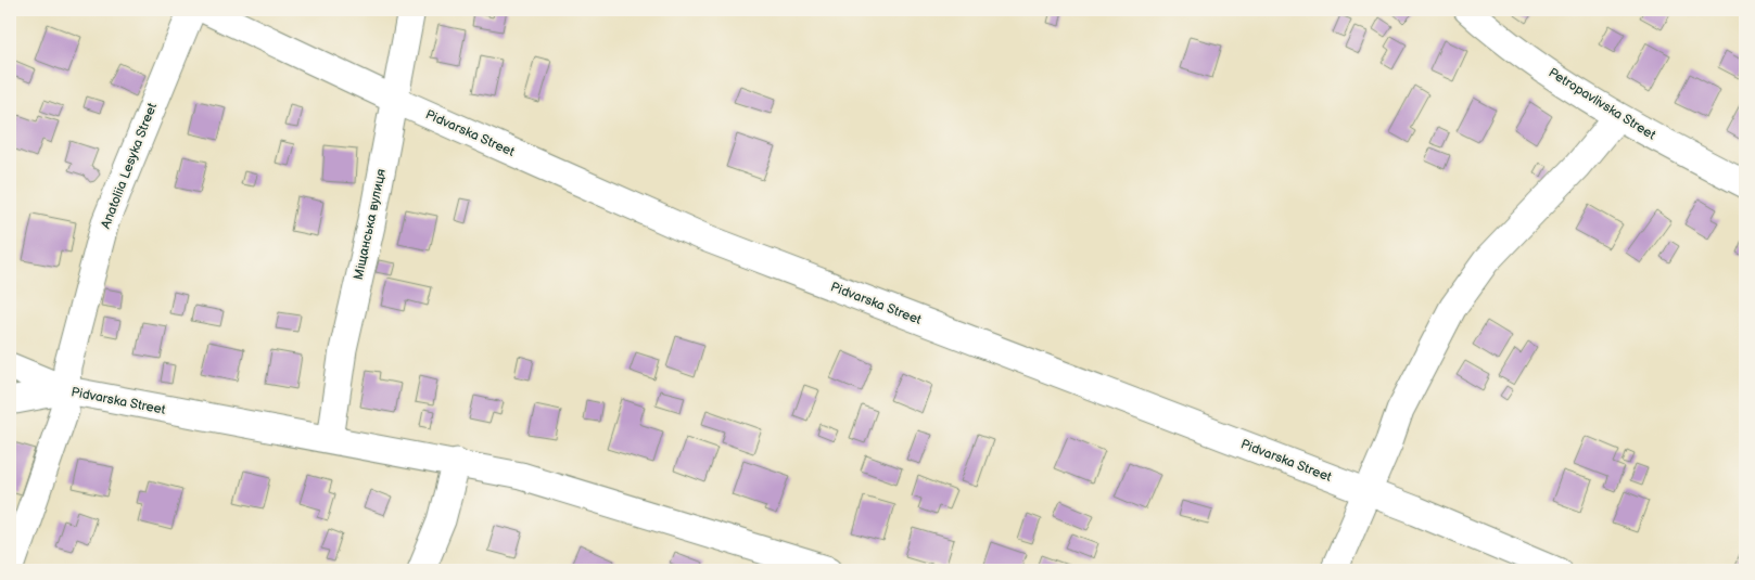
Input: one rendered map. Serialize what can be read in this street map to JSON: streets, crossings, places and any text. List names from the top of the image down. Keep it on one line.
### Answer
{"streets":{"street":["Petropavlivska Street","Pidvarska Street","Anatoliia Lesyka Street","Міщанська вулиця"]},"crossings":[["Pidvarska Street","Anatoliia Lesyka Street"],["Pidvarska Street","Міщанська вулиця"]]}
